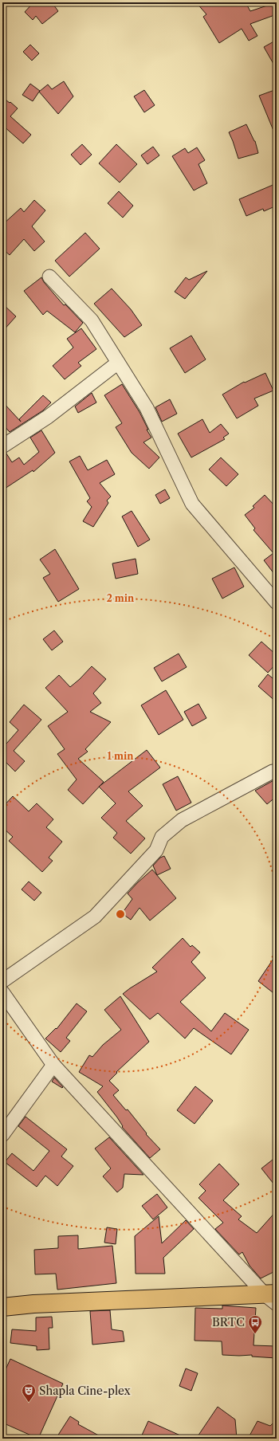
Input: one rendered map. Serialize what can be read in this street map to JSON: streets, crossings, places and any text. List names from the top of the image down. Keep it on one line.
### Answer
{"places":{"bus stop":["BRTC"],"theatre":["Shapla Cine-plex"]},"rings":["2 min","1 min"]}
